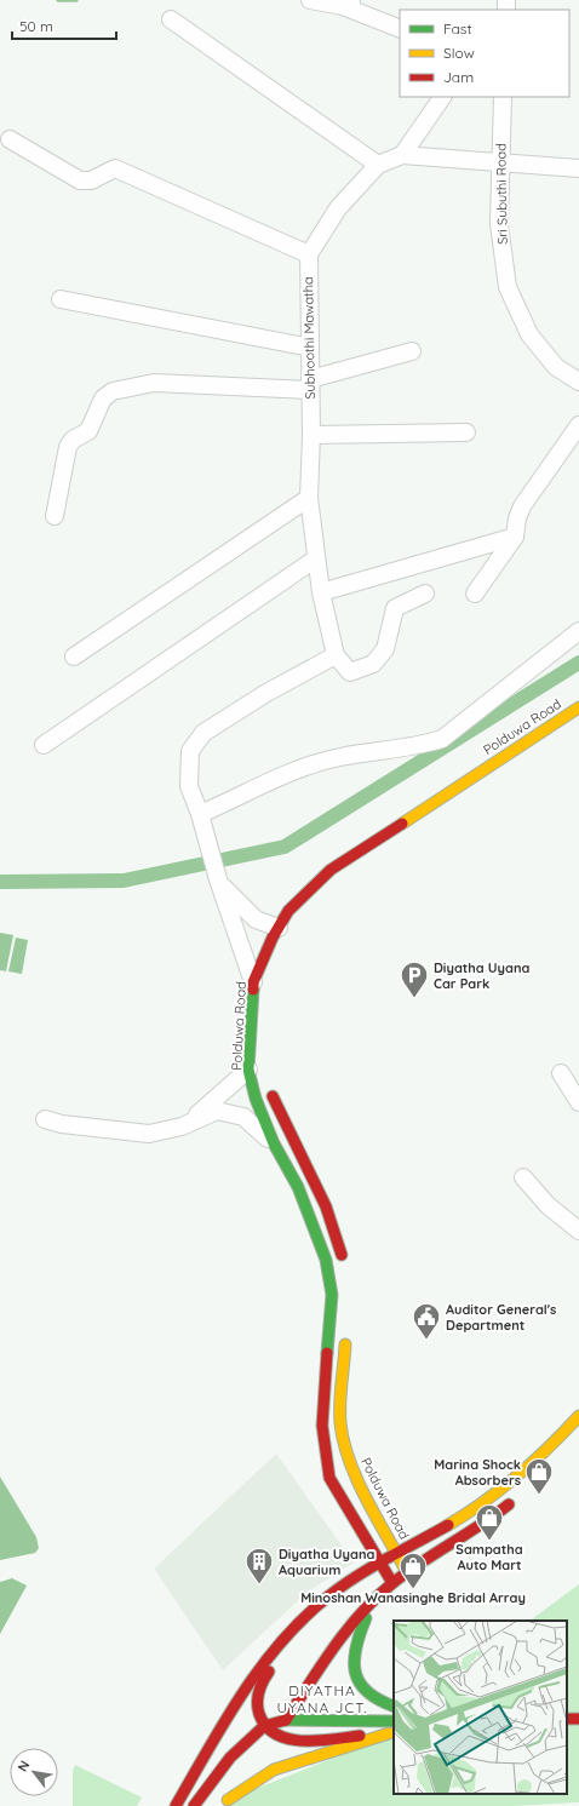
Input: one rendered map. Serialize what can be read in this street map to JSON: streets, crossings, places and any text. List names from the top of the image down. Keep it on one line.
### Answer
{"streets":{"main road":["Polduwa Road"],"street":["Sri Subuthi Road","Subhoothi Mawatha"]},"districts":["DIYATHA UYANA JCT."],"places":{"parking":["Diyatha Uyana Car Park"],"public building":["Auditor General's Department"],"shop":["Marina Shock Absorbers","Sampatha Auto Mart","Minoshan Wanasinghe Bridal Array"],"building":["Diyatha Uyana Aquarium"]},"legend":["Fast","Slow","Jam"],"scale_bar":"50 m","north":"top left"}
